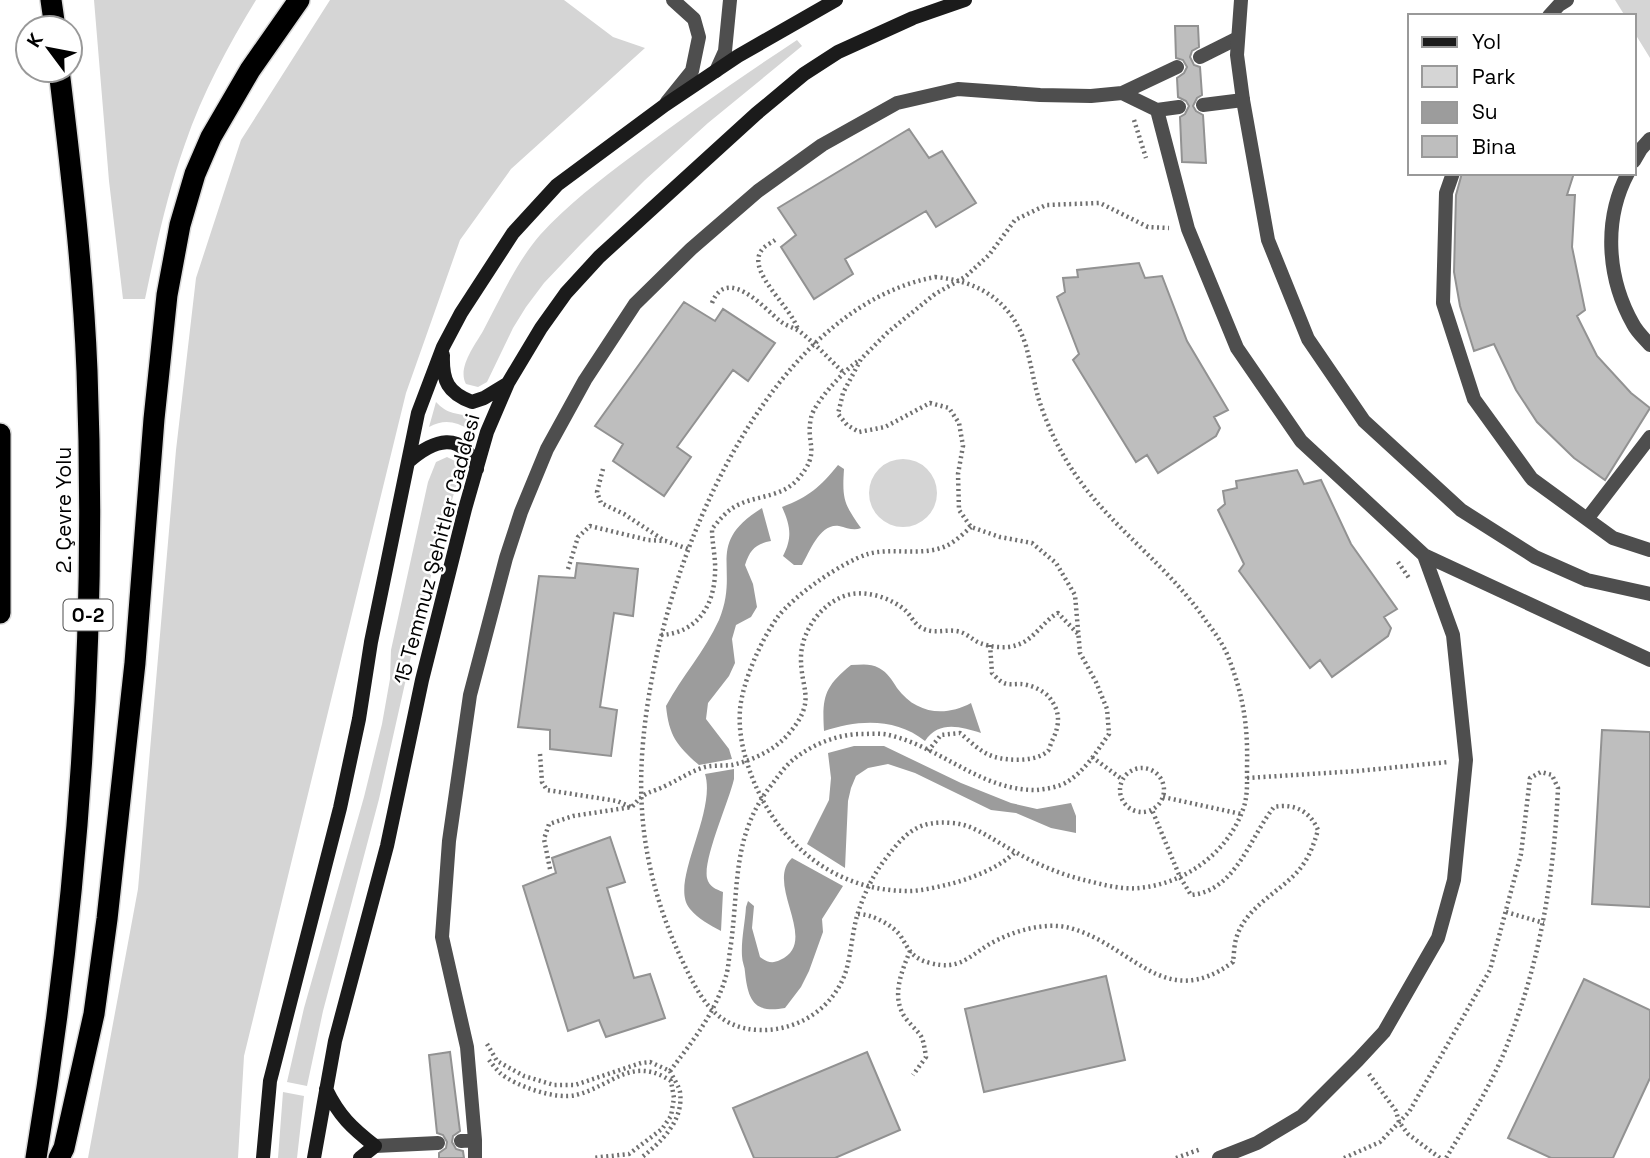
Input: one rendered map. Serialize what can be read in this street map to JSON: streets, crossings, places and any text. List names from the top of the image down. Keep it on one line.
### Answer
{"streets":{"highway":["2. Çevre Yolu","O-2"],"main road":["15 Temmuz Şehitler Caddesi"]},"legend":["Yol","Park","Su","Bina"],"north":"top left"}
